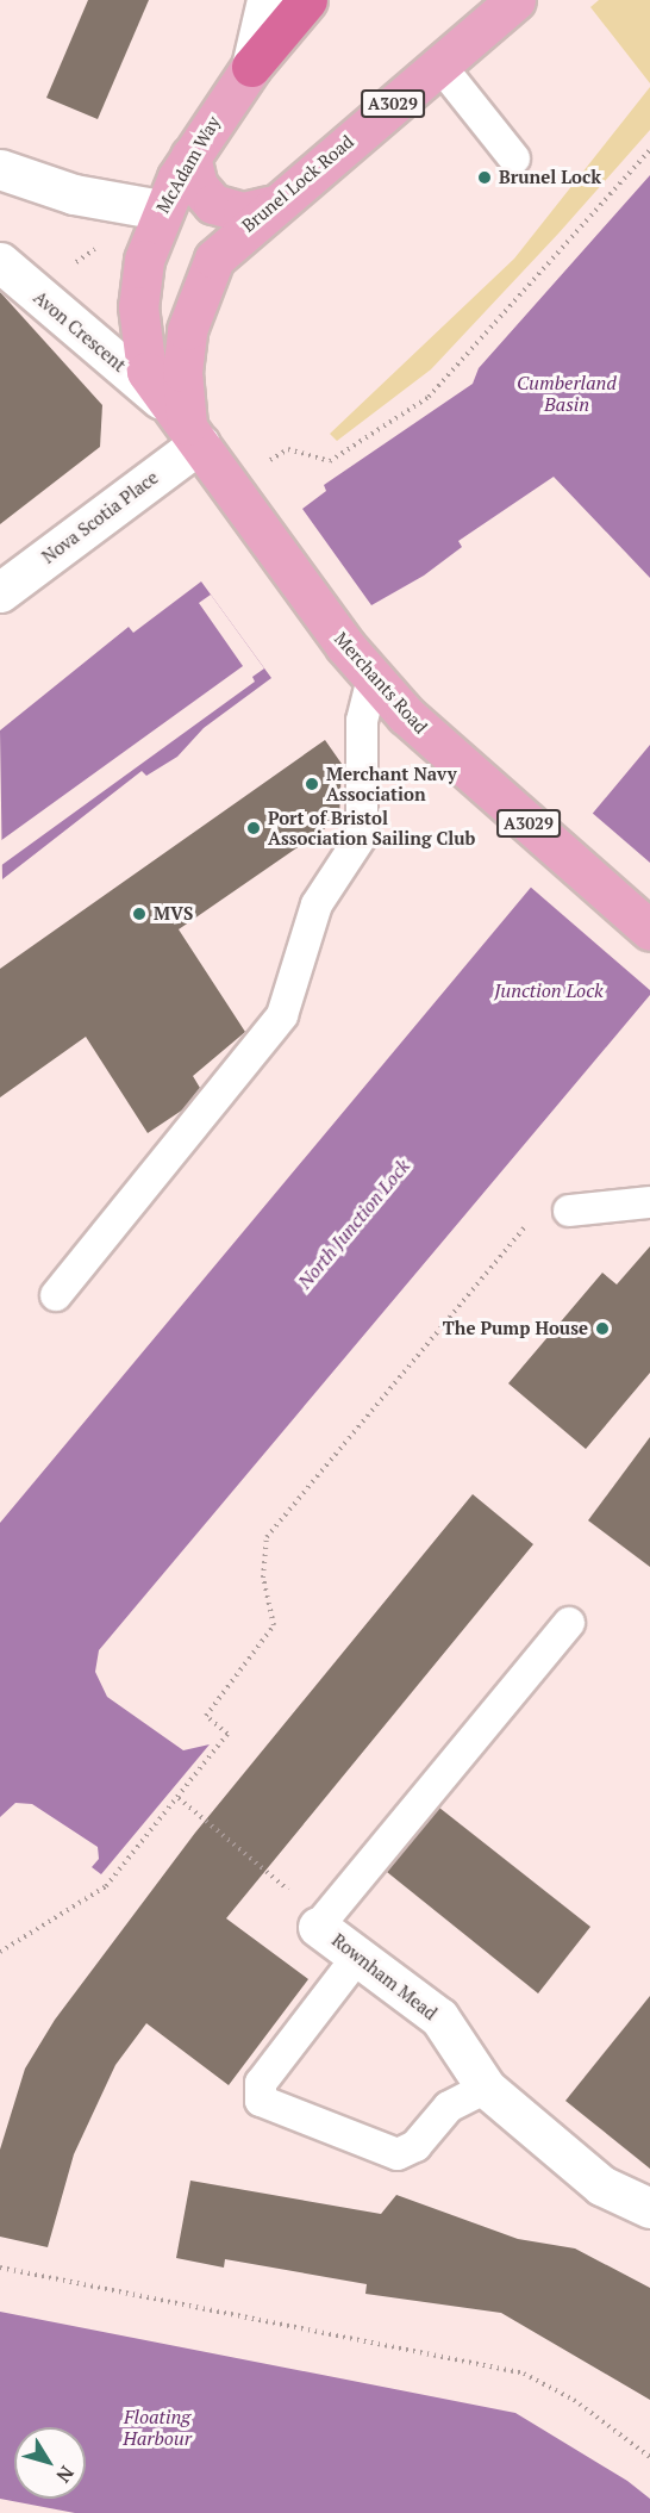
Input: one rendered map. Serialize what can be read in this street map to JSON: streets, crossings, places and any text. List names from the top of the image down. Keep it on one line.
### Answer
{"streets":{"highway":["A3029"],"main road":["McAdam Way","Brunel Lock Road","Merchants Road"],"street":["Avon Crescent","Nova Scotia Place","Rownham Mead"]},"crossings":[["A3029","McAdam Way"],["McAdam Way","Brunel Lock Road"],["McAdam Way","Avon Crescent"],["McAdam Way","Nova Scotia Place"],["McAdam Way","Merchants Road"],["Brunel Lock Road","Avon Crescent"],["Brunel Lock Road","Nova Scotia Place"],["Brunel Lock Road","Merchants Road"],["Avon Crescent","Nova Scotia Place"],["Avon Crescent","Merchants Road"],["Nova Scotia Place","Merchants Road"]],"water":["Cumberland Basin","Junction Lock","North Junction Lock","Floating Harbour"],"places":["Brunel Lock","Merchant Navy Association","Port of Bristol Association Sailing Club","MVS","The Pump House"],"north":"bottom right"}
